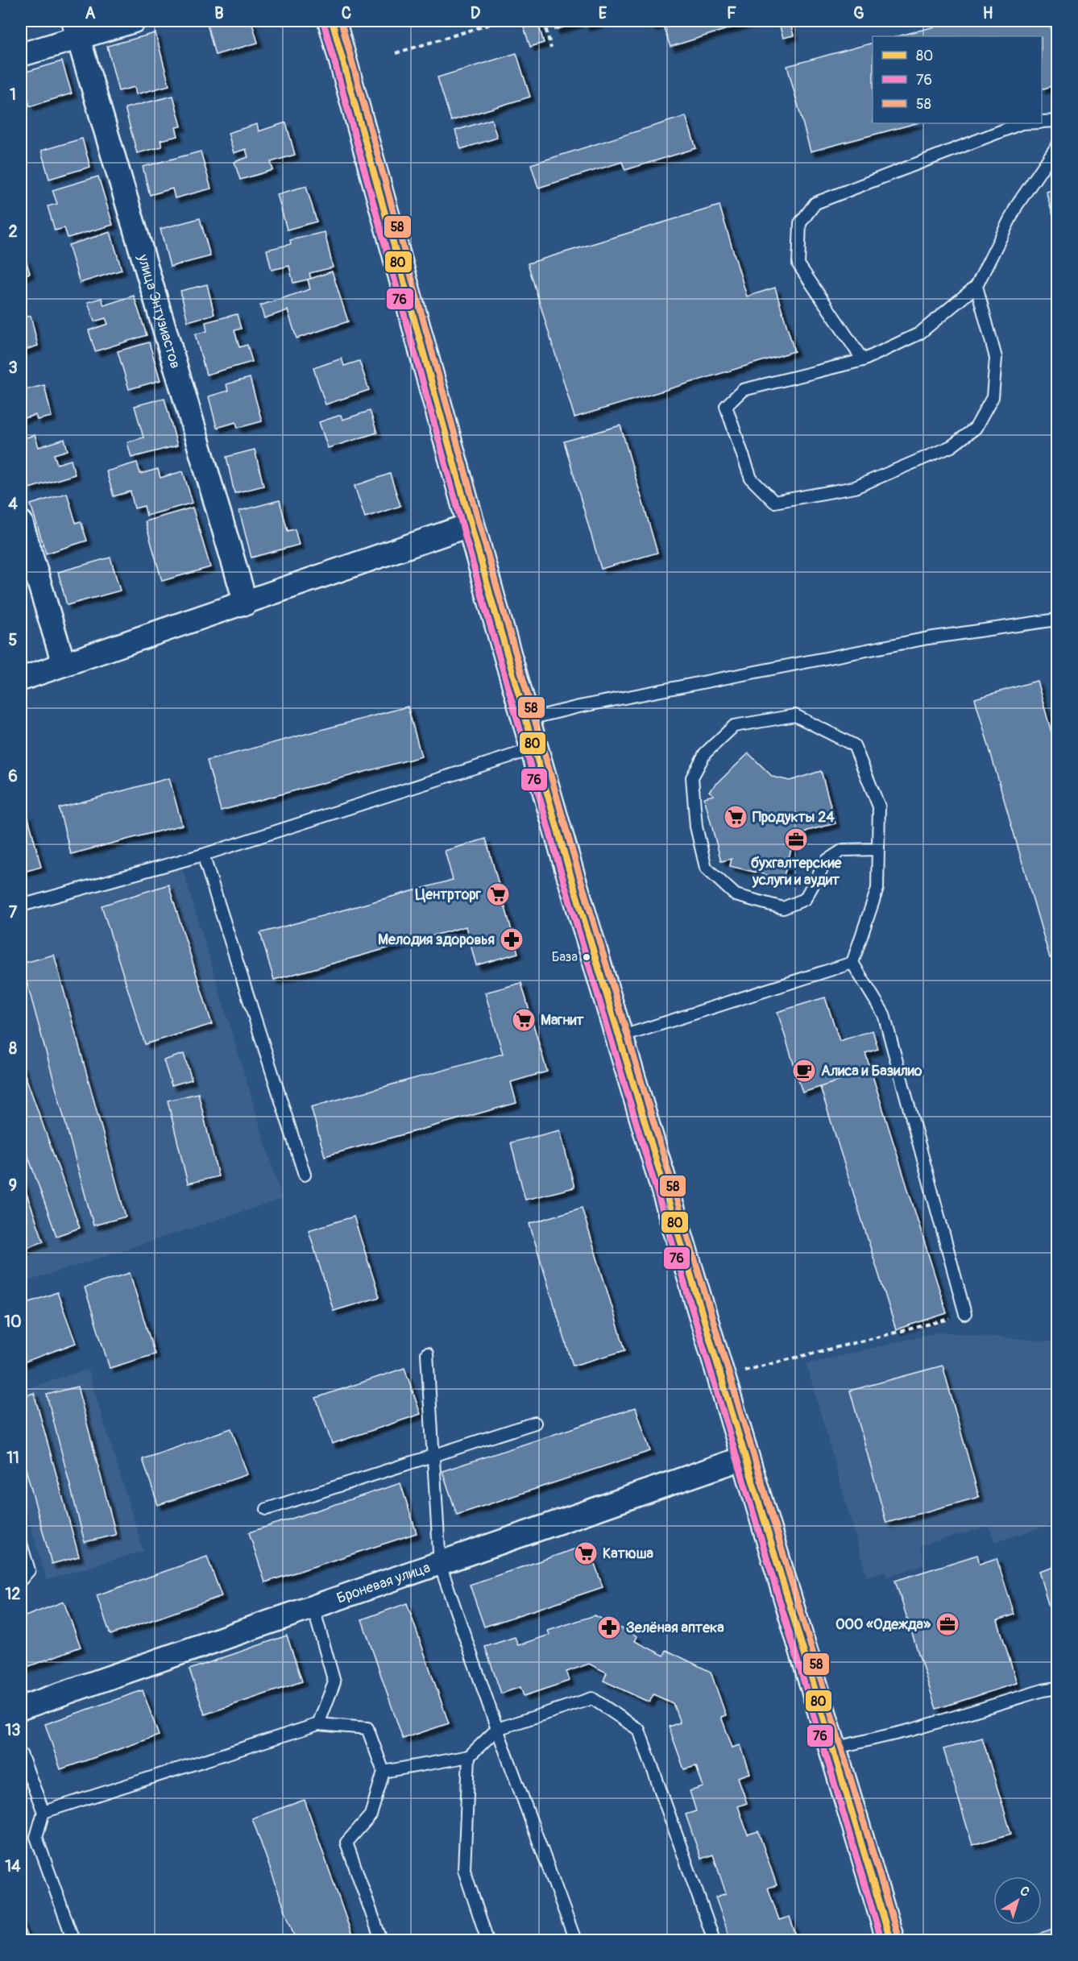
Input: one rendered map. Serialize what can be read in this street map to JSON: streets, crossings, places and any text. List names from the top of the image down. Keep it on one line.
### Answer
{"streets":{"street":["улица Энтузиастов","Броневая улица"]},"places":{"supermarket":["Продукты 24","Центрторг","Магнит","Катюша"],"office":["бухгалтерские услуги и аудит","ООО «Одежда»"],"pharmacy":["Мелодия здоровья","Зелёная аптека"],"other":["База"],"cafe":["Алиса и Базилио"]},"lines":["transit line 80","transit line 58","transit line 76"],"legend":["80","76","58"],"north":"top right","grid":{"columns":["A","B","C","D","E","F","G","H"],"rows":["1","2","3","4","5","6","7","8","9","10","11","12","13","14"]}}
